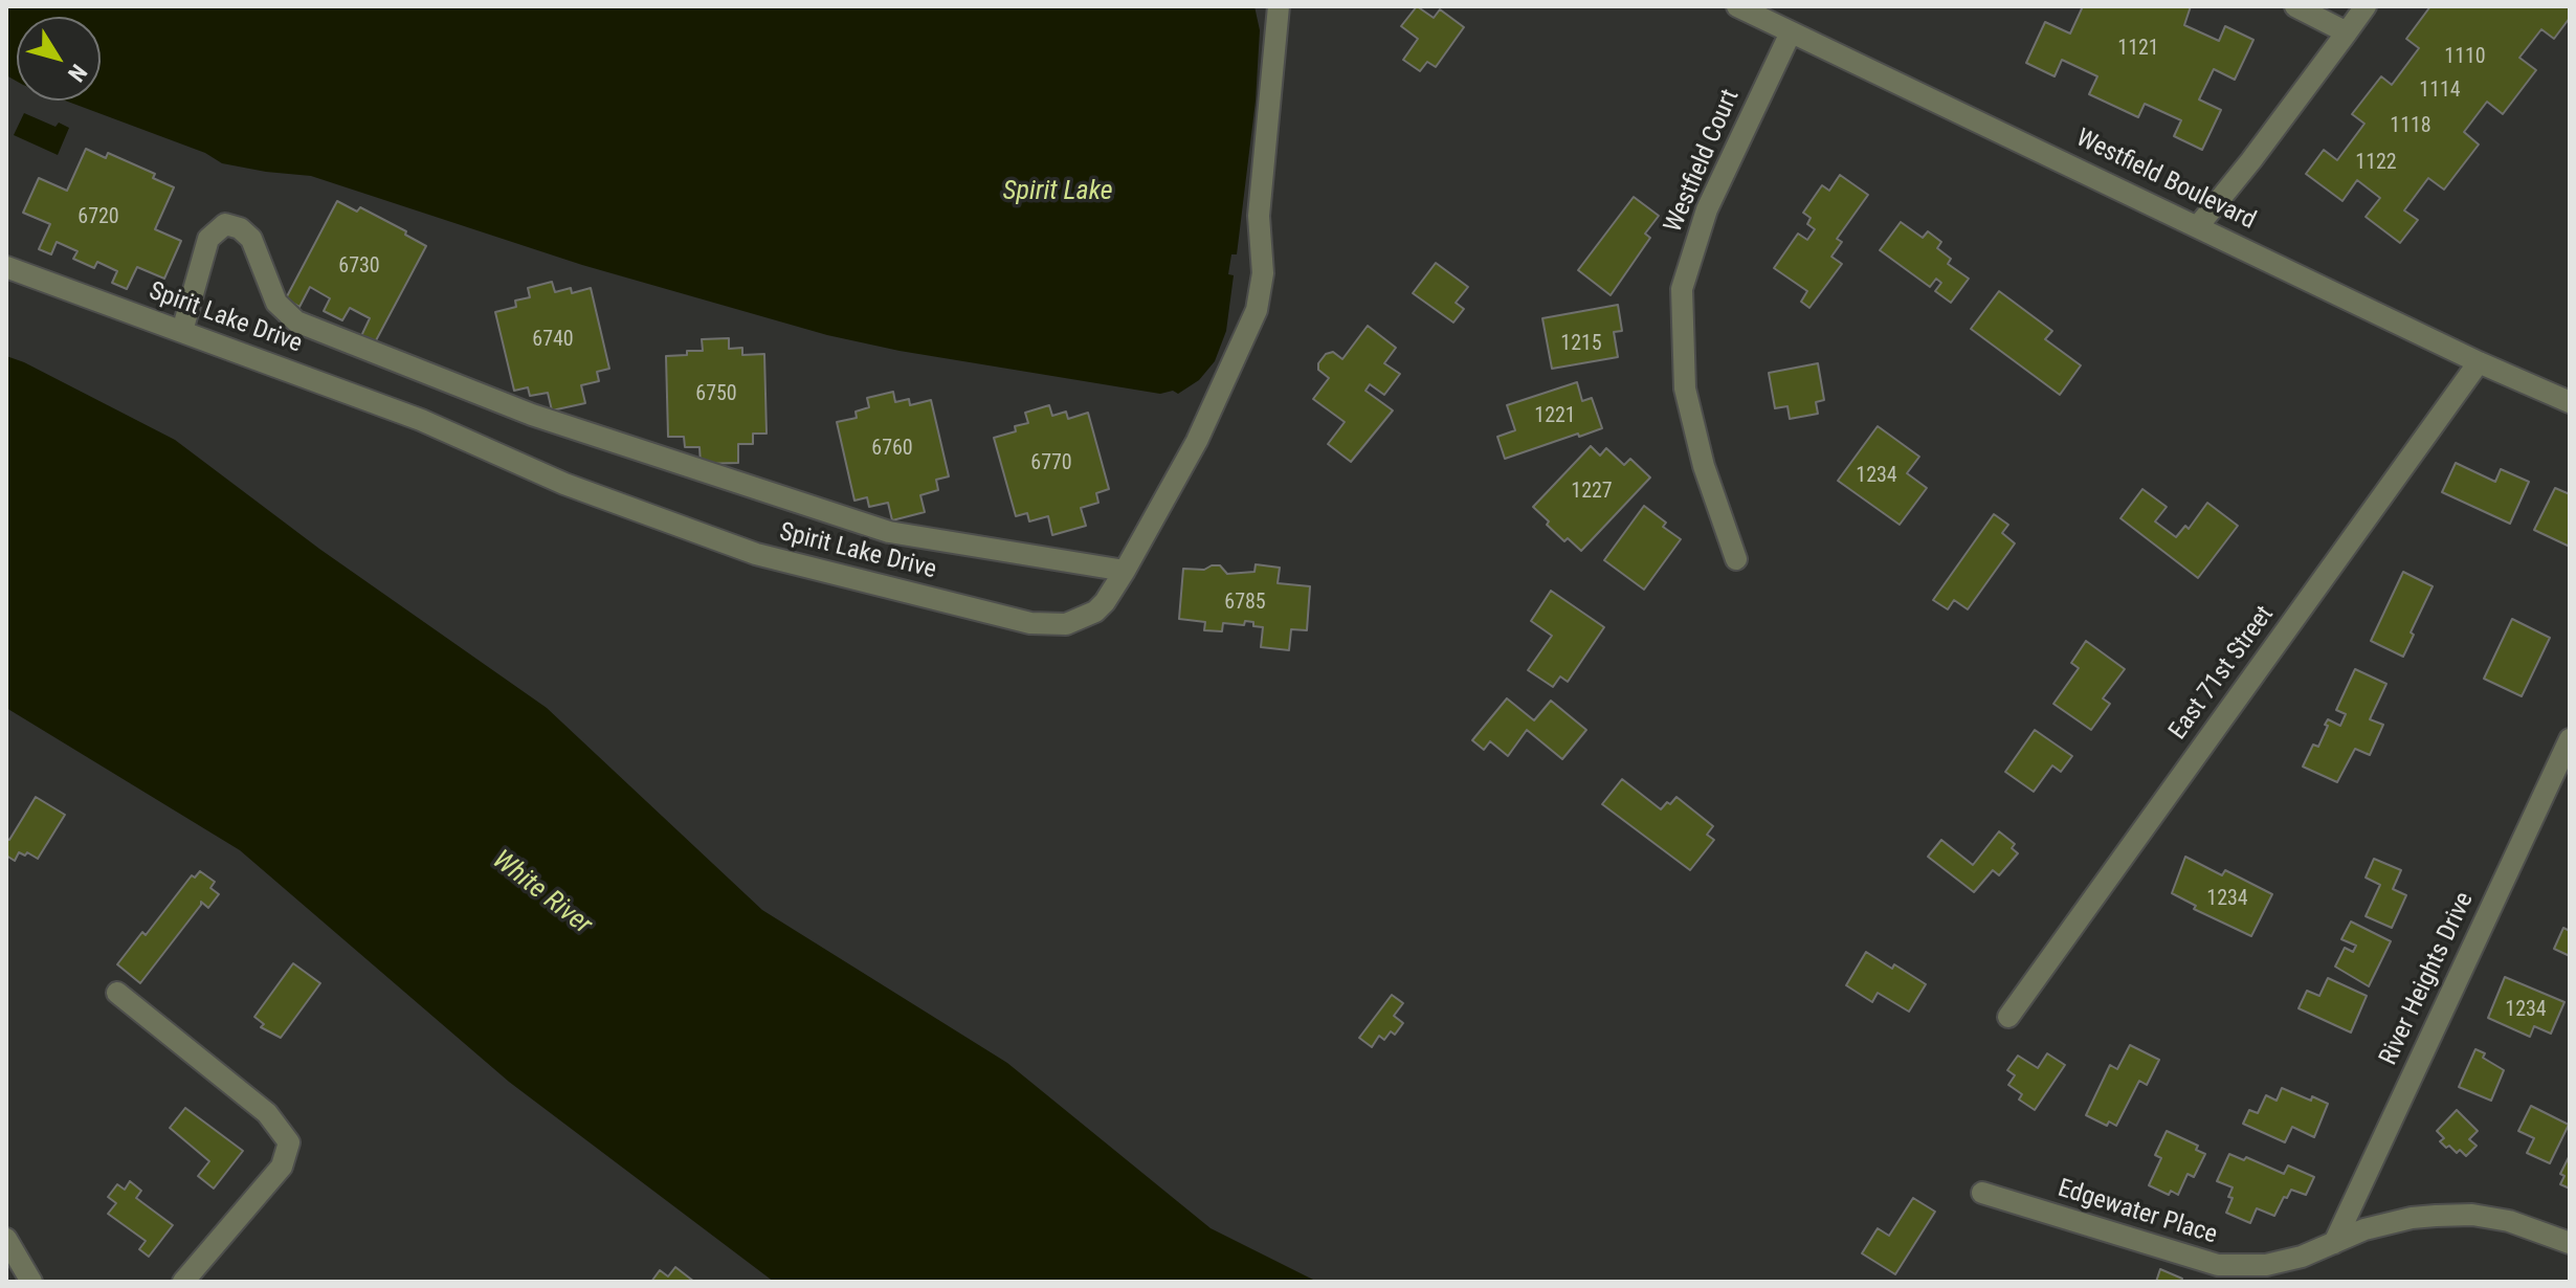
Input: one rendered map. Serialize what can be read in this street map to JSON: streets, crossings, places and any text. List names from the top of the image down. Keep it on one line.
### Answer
{"streets":{"street":["Westfield Court","Westfield Boulevard","Spirit Lake Drive","East 71st Street","River Heights Drive","Edgewater Place"]},"crossings":[["Westfield Court","Westfield Boulevard"],["Westfield Boulevard","East 71st Street"],["River Heights Drive","Edgewater Place"]],"water":["Spirit Lake","White River"],"house_numbers":["1121","1110","1114","1118","1122","6720","6730","6740","1215","6750","1221","6760","6770","1234","1227","6785","1234","1234"],"north":"bottom right"}
